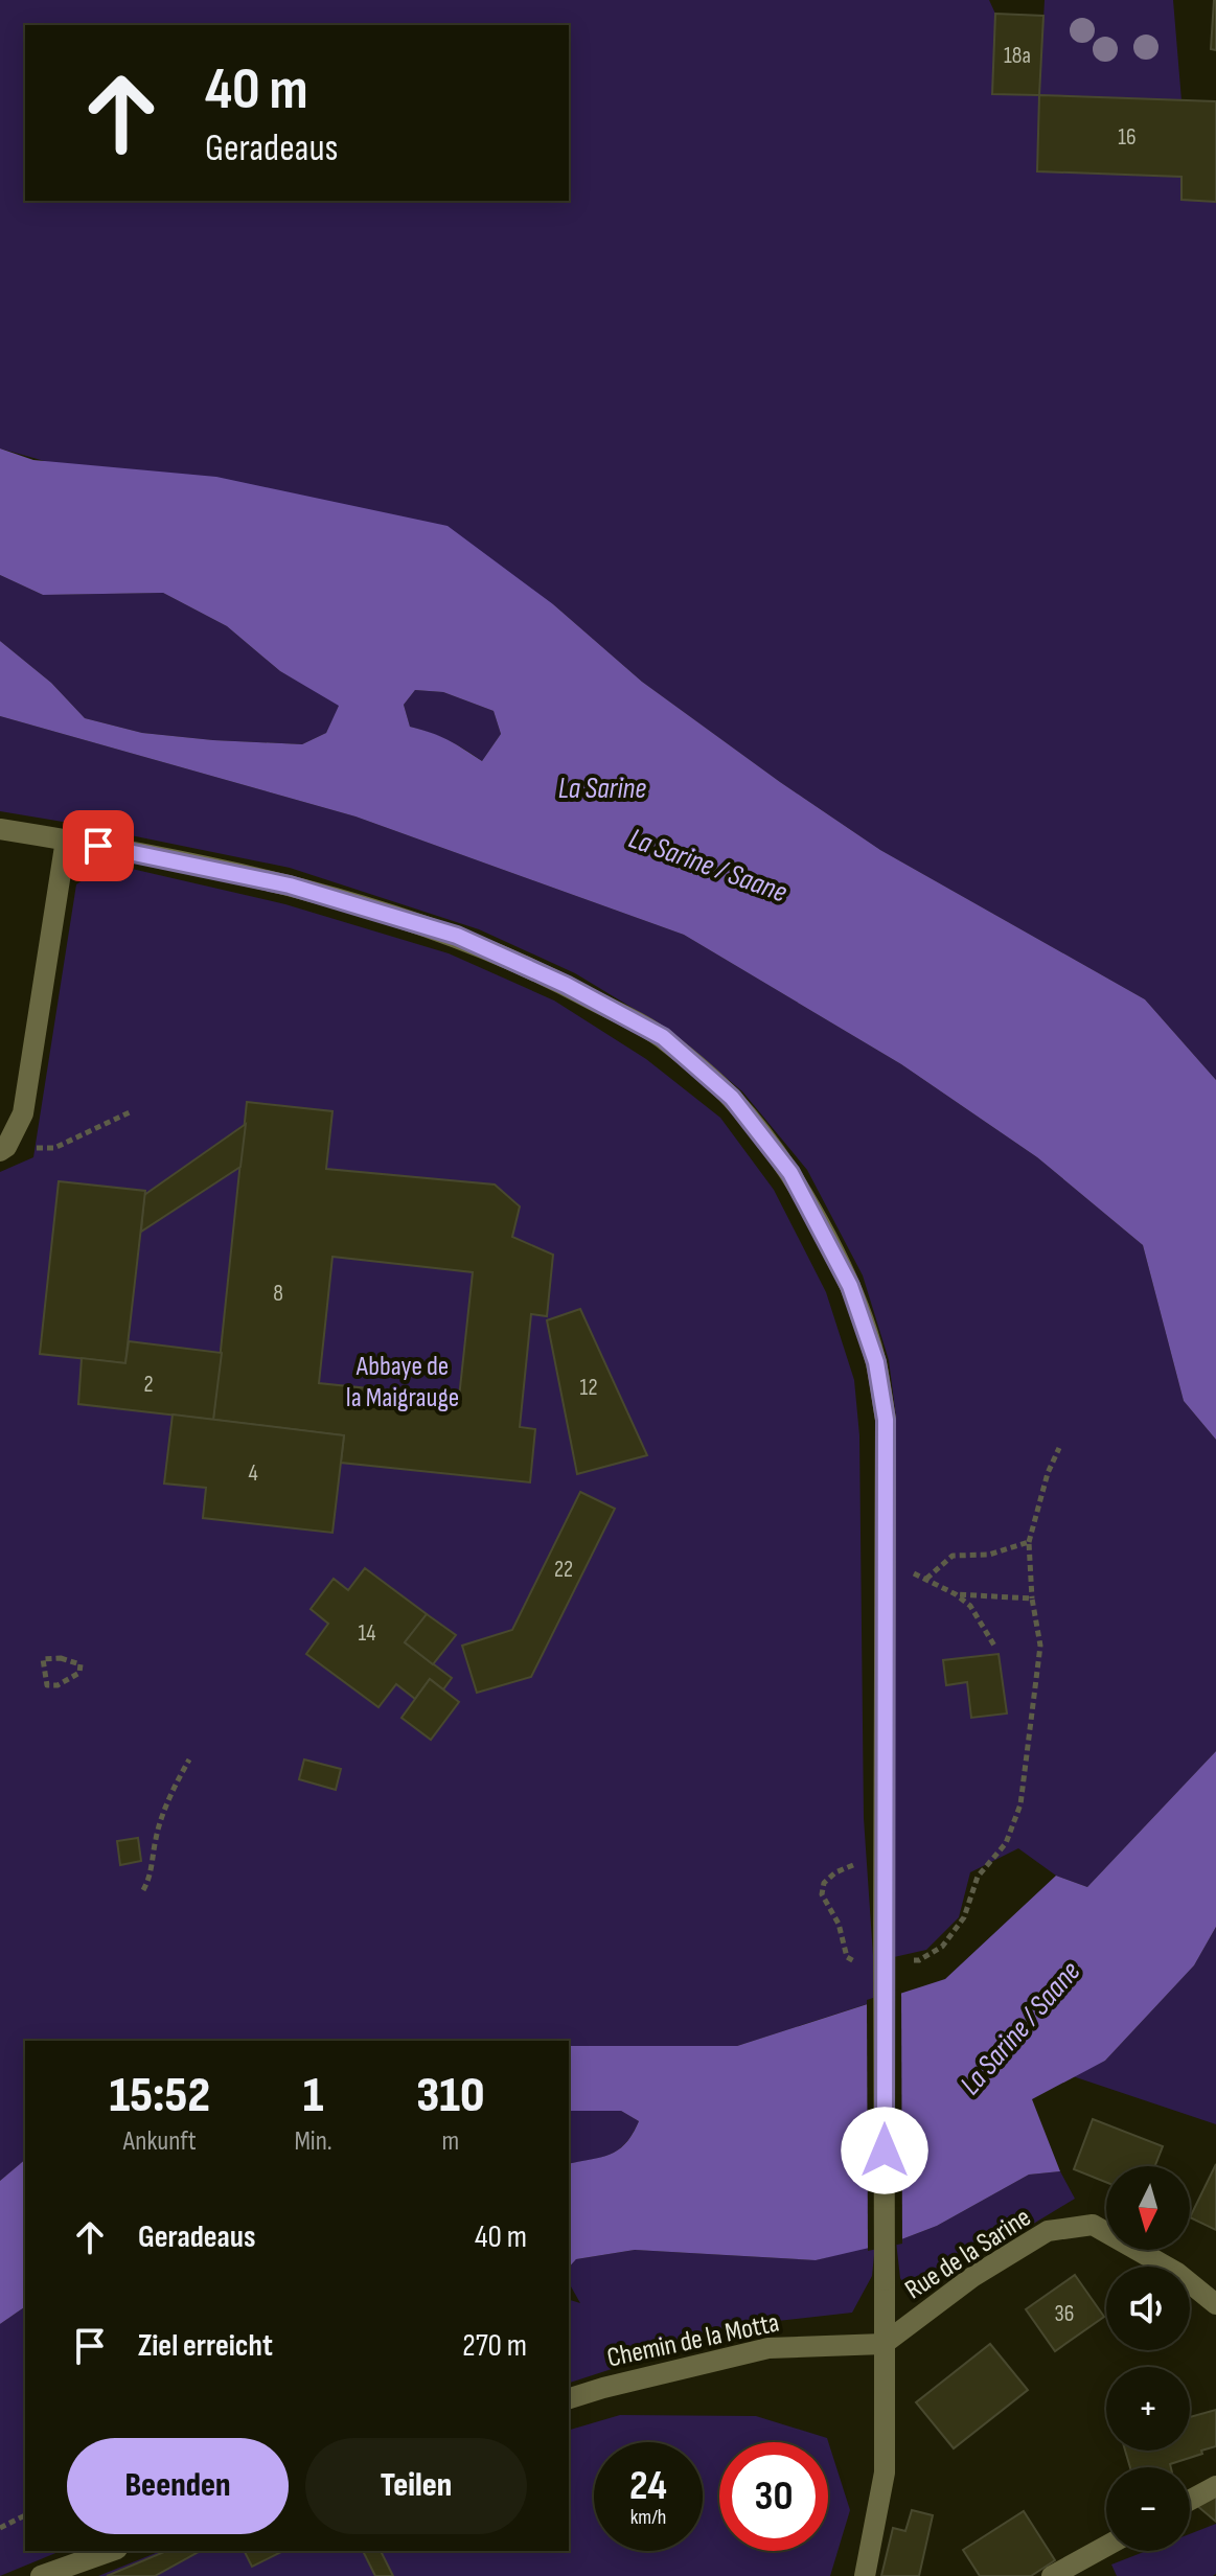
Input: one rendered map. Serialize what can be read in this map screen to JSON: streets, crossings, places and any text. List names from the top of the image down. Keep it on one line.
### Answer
{"streets":{"street":["Rue de la Sarine","Chemin de la Motta"]},"crossings":[["Rue de la Sarine","Chemin de la Motta"]],"water":["La Sarine","La Sarine / Saane"],"parks":["Abbaye de la Maigrauge"],"house_numbers":["18a","16","8","2","12","4","22","14","36"],"north":"bottom","page":{"turn":["40 m","Geradeaus"],"eta":["15:52","Ankunft","1","Min.","310","m"],"map_buttons":["+","−"],"list":[{"name":"Geradeaus","value":"40 m"},{"name":"Ziel erreicht","value":"270 m"}],"buttons":["Beenden","Teilen"],"speed":"24 km/h","limit":"30"}}
